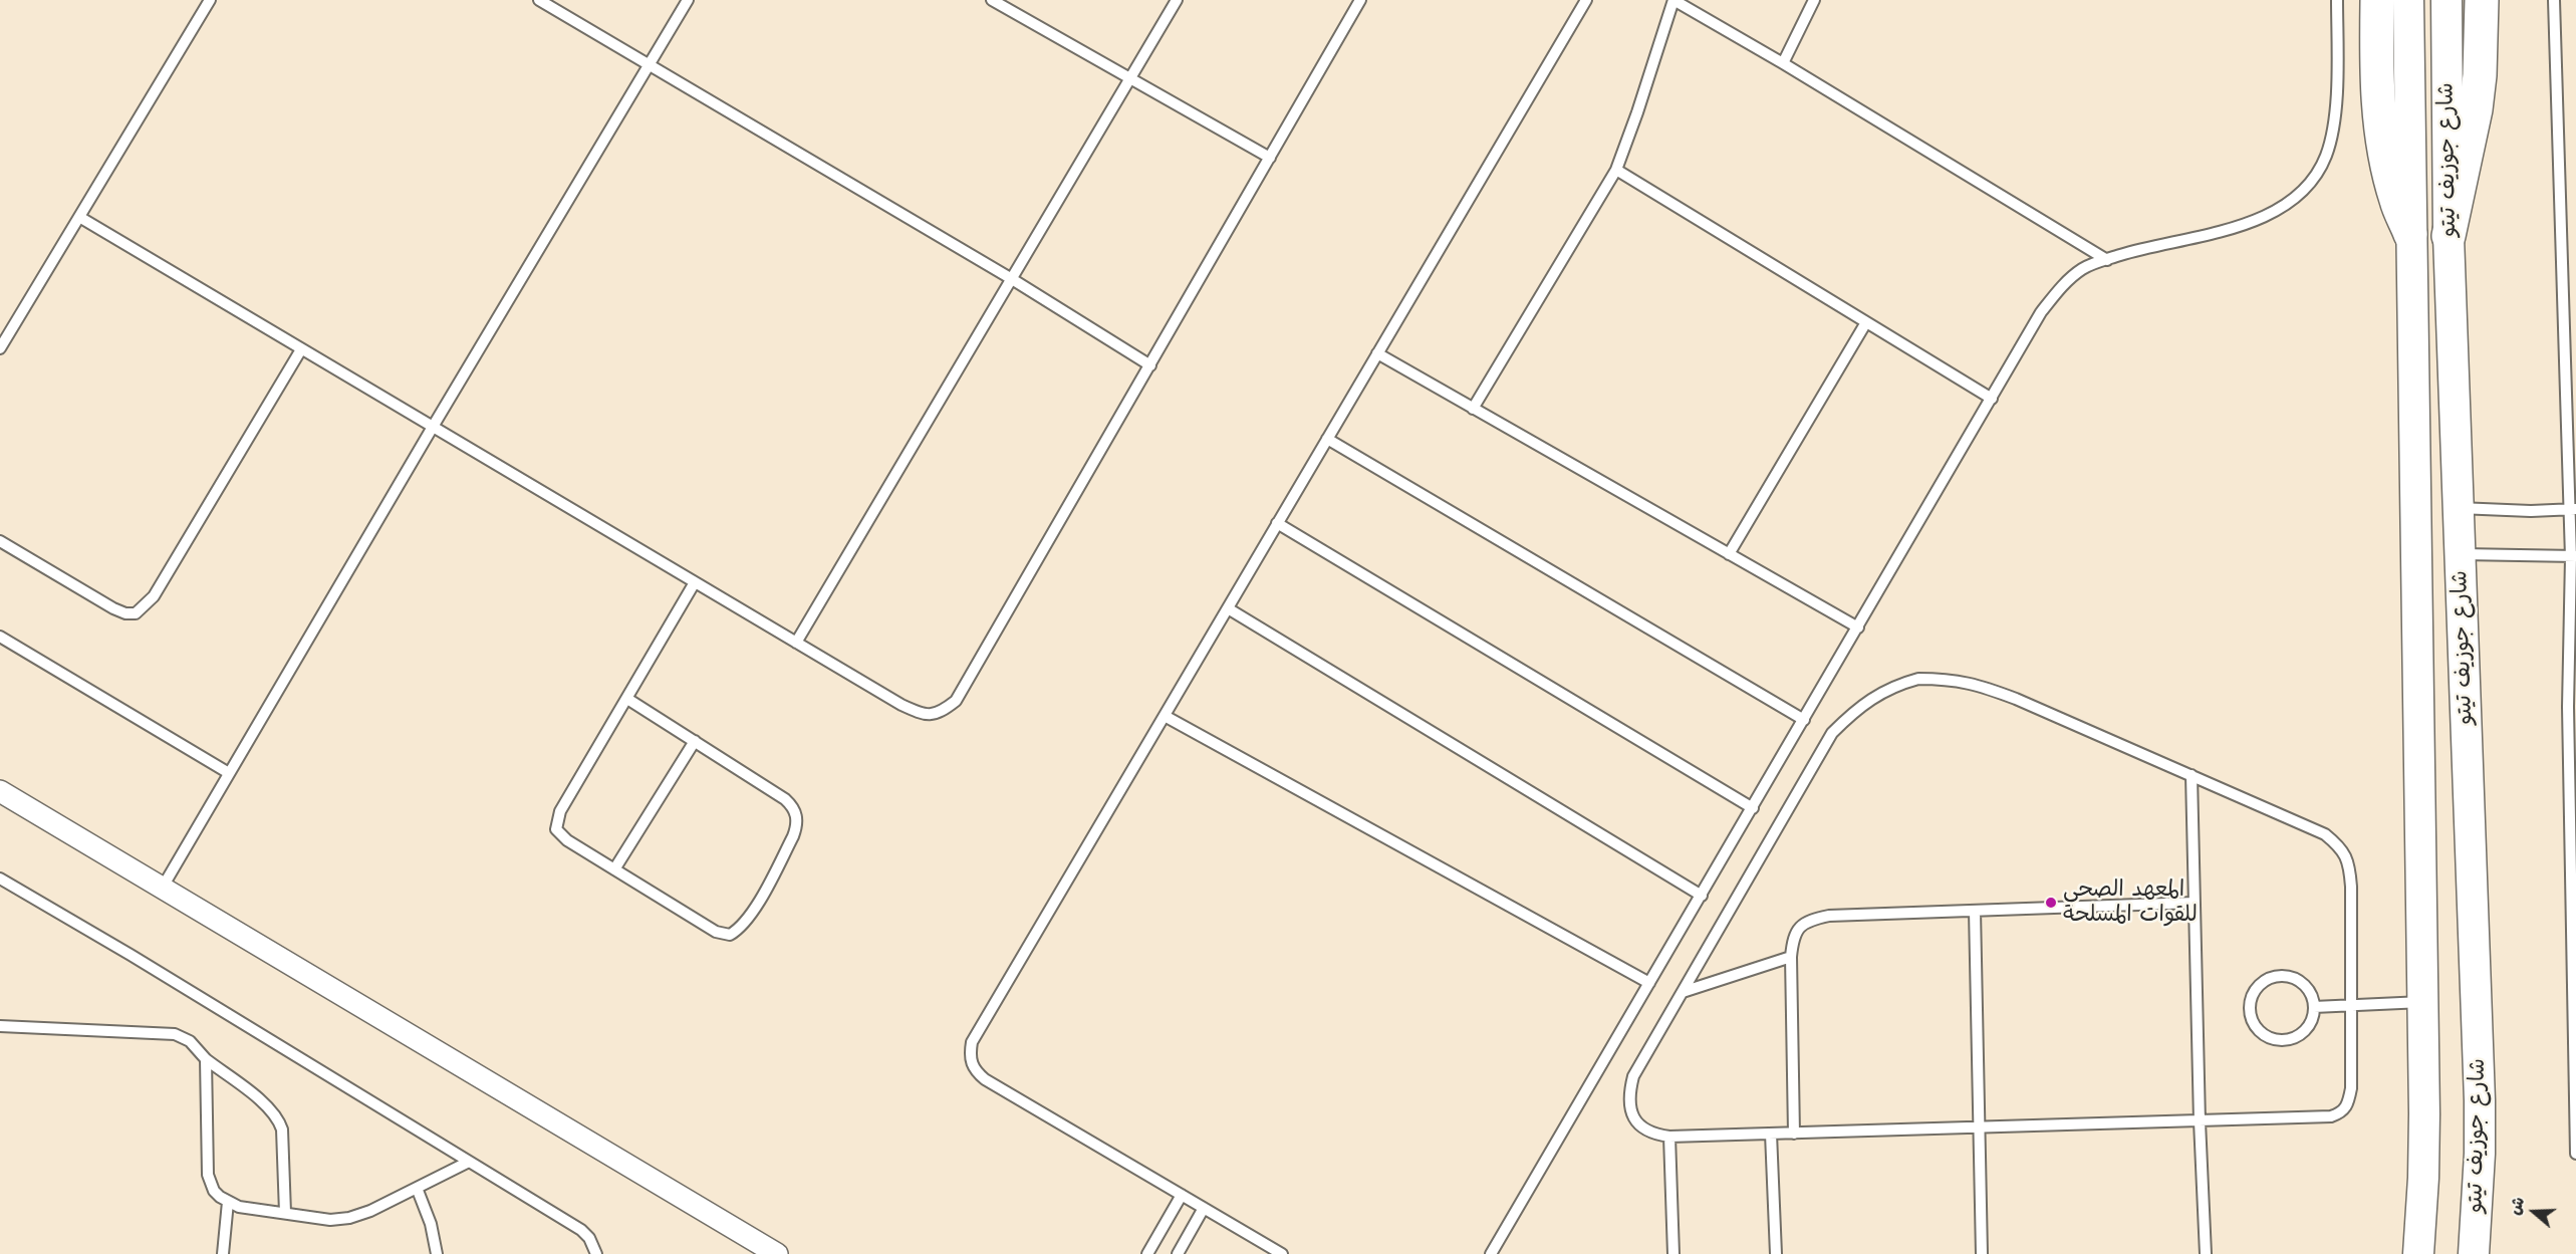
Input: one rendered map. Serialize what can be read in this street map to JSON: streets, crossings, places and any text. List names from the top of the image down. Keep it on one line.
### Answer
{"streets":{"main road":["شارع جوزيف تيتو"]},"places":["المعهد الصحي للقوات المسلحة"],"north":"left"}
